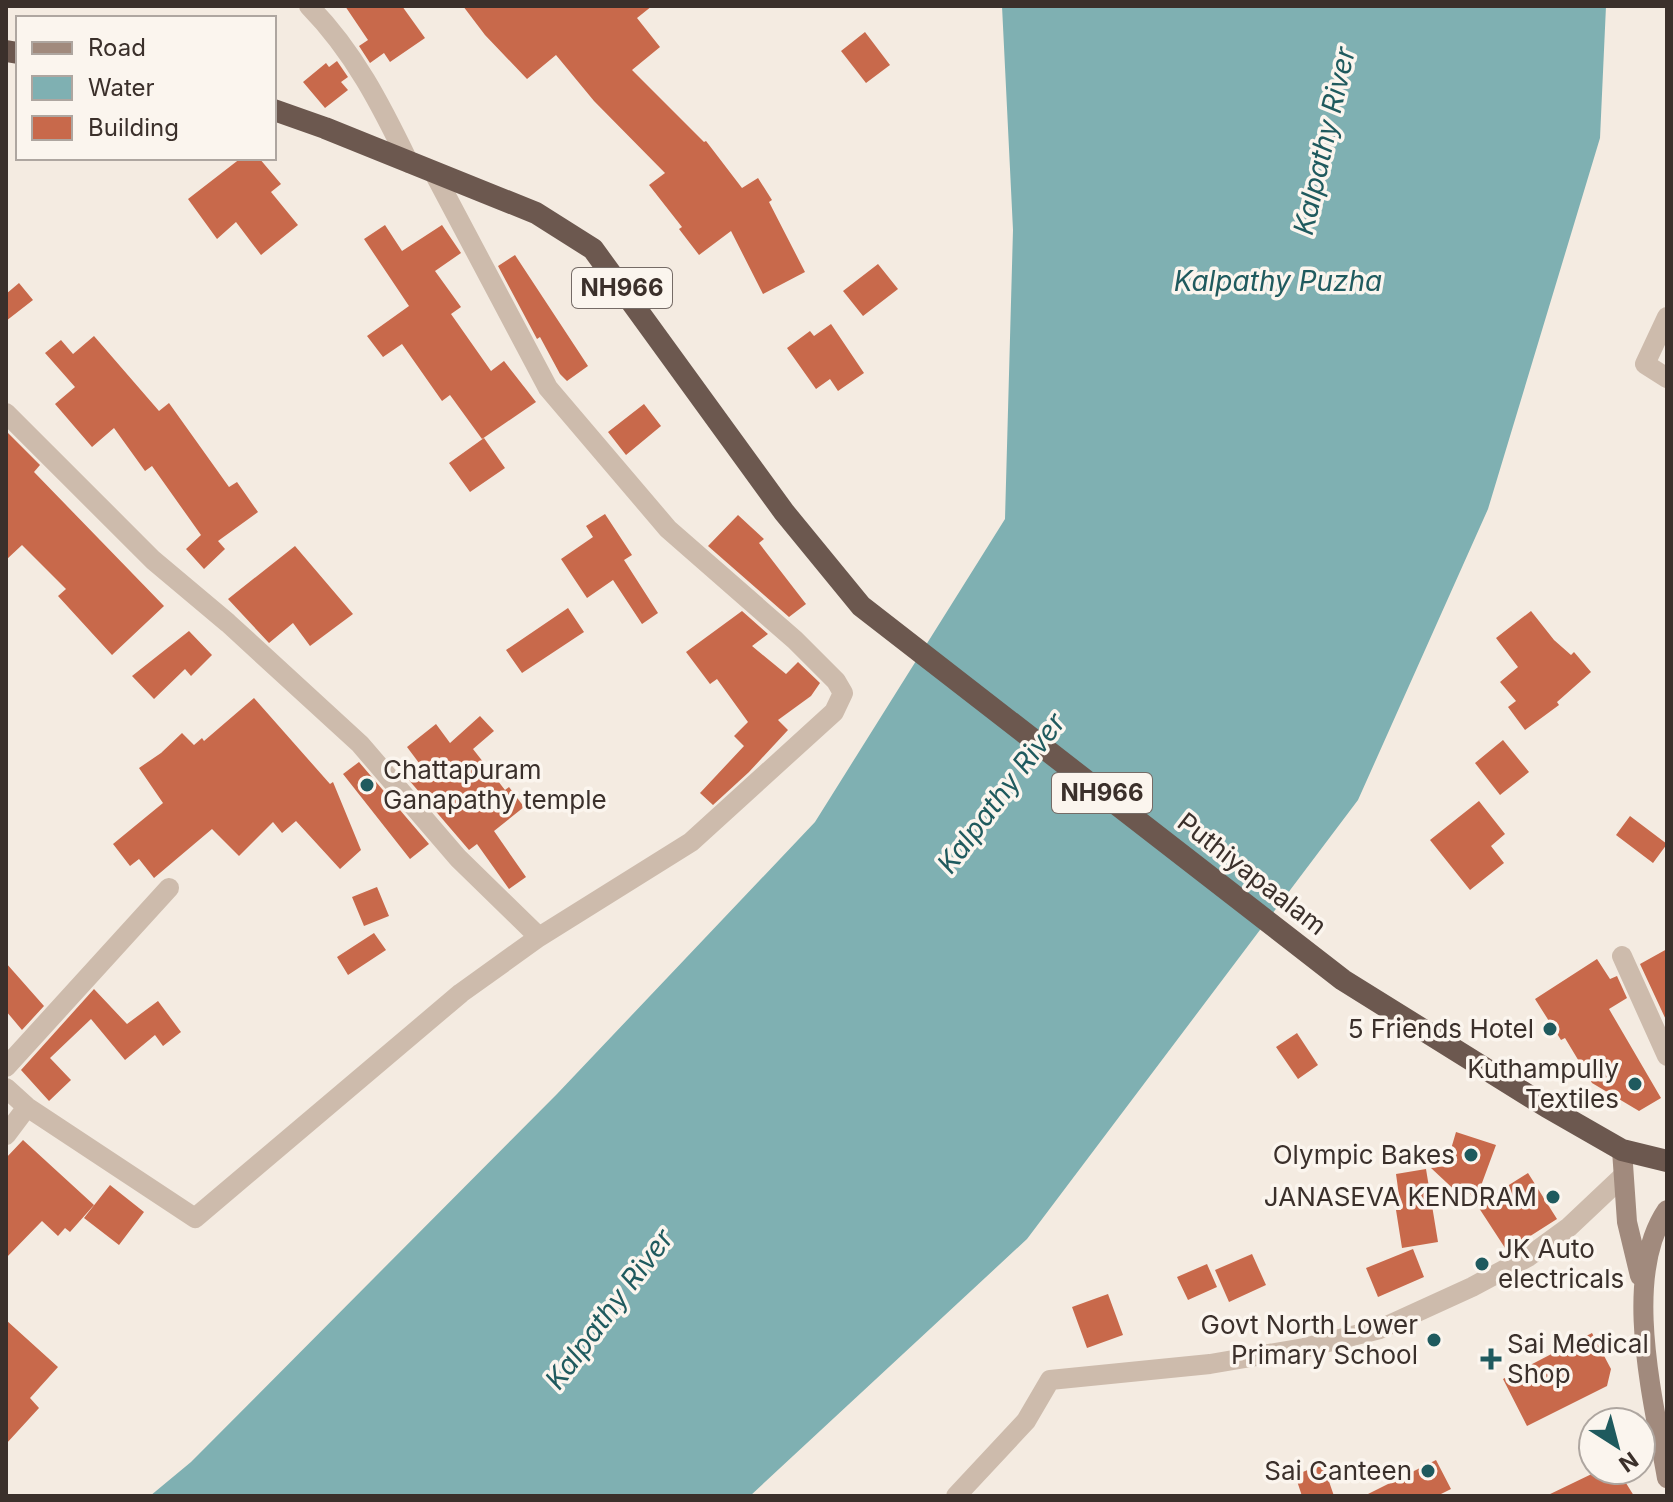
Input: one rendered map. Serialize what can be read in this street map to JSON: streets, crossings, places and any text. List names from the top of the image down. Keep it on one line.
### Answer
{"streets":{"highway":["NH966","Puthiyapaalam"]},"crossings":[["NH966","Puthiyapaalam"]],"water":["Kalpathy River","Kalpathy Puzha"],"places":{"other":["Chattapuram Ganapathy temple","5 Friends Hotel","Kuthampully Textiles","Olympic Bakes","JANASEVA KENDRAM","JK Auto electricals","Govt North Lower Primary School","Sai Canteen"],"health":["Sai Medical Shop"]},"legend":["Road","Water","Building"],"north":"bottom right"}
